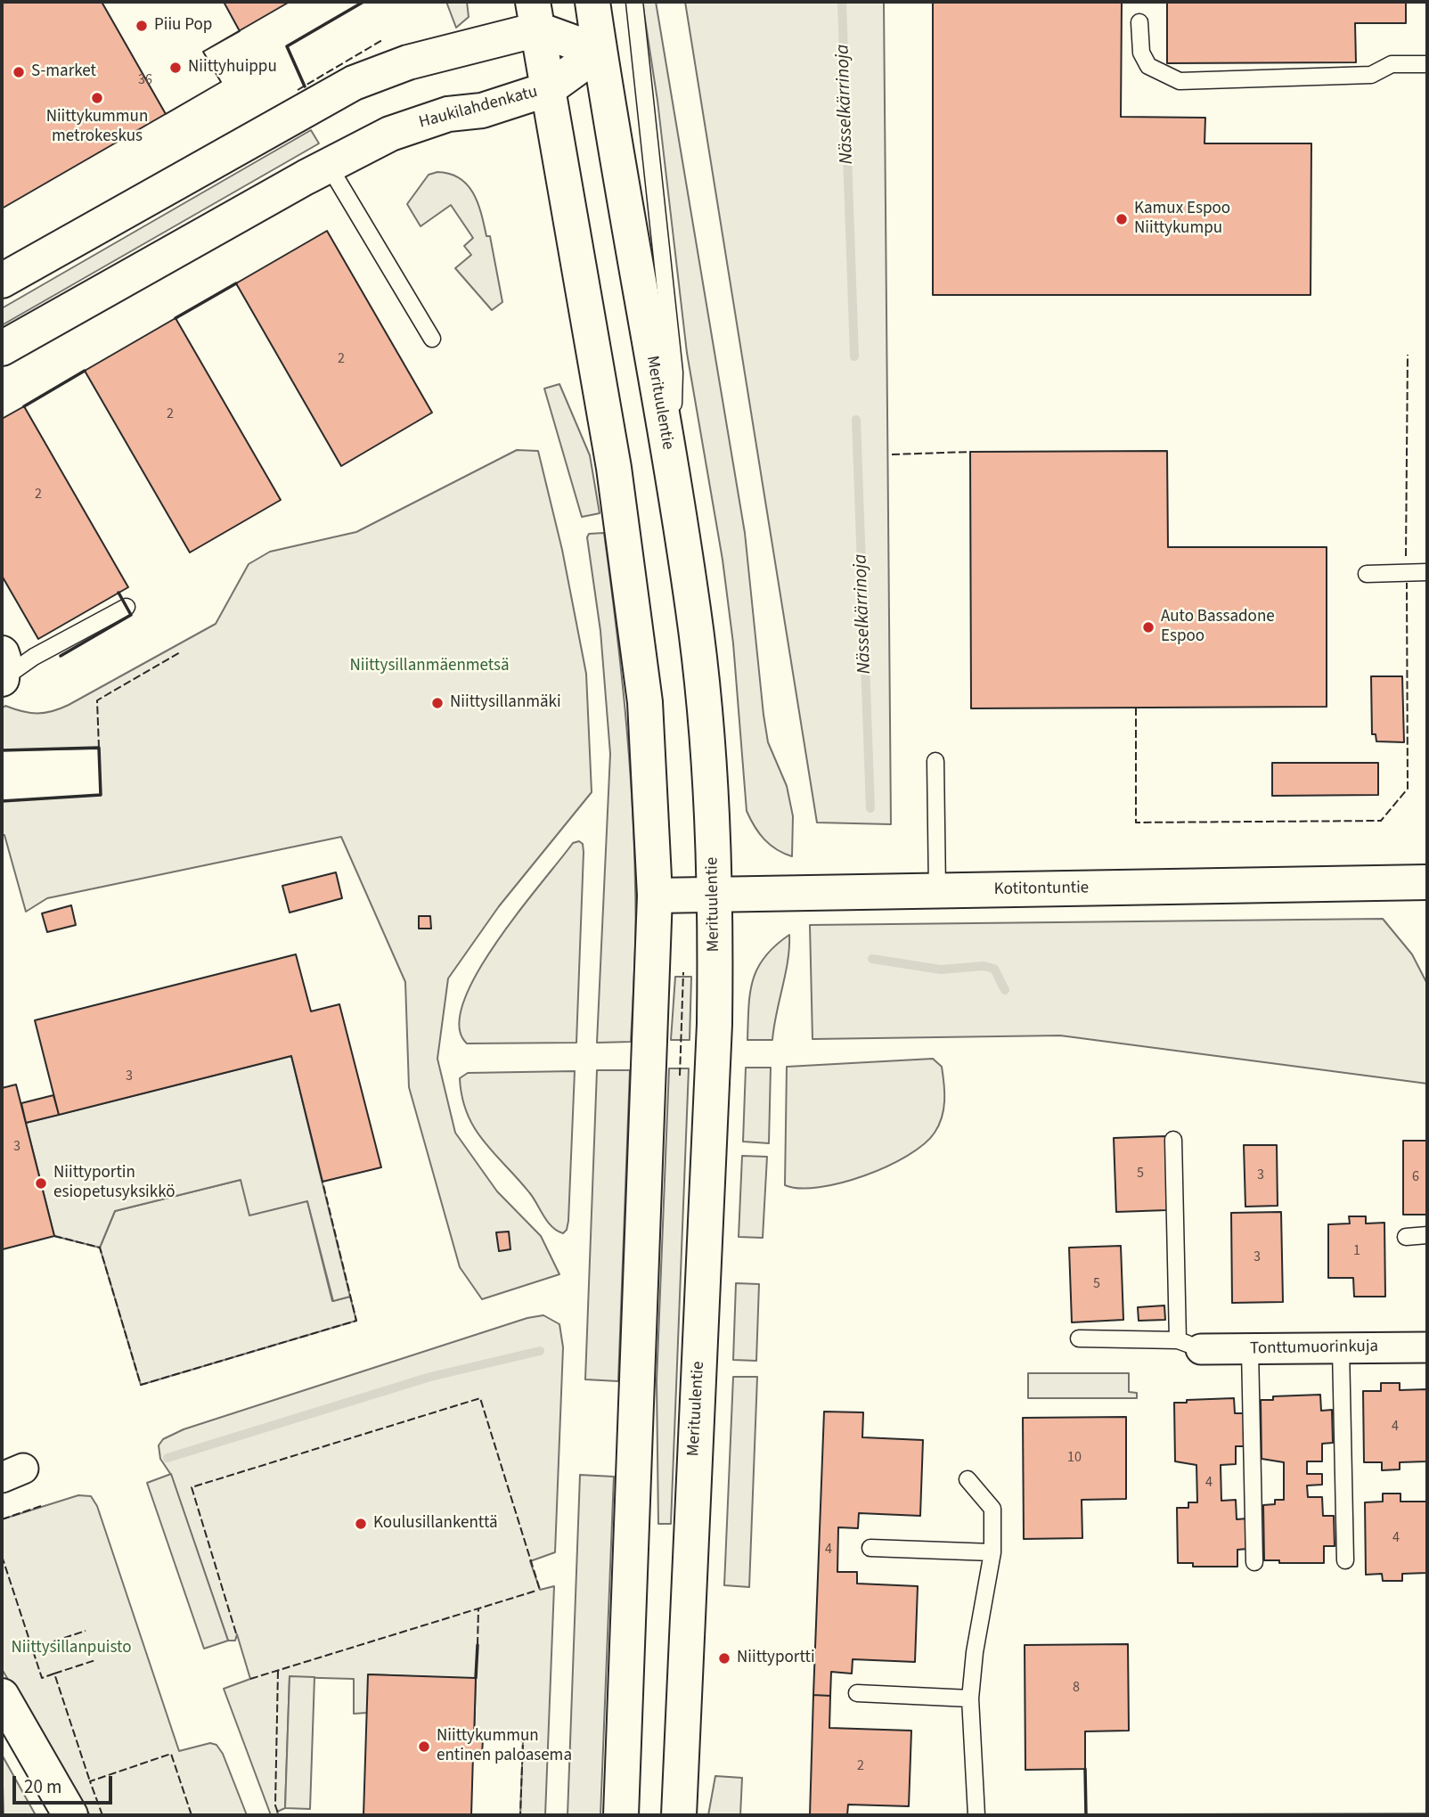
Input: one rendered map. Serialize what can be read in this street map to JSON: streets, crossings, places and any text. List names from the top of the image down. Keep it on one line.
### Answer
{"streets":{"main road":["Haukilahdenkatu","Merituulentie","Kotitontuntie"],"street":["Tonttumuorinkuja"]},"crossings":[["Haukilahdenkatu","Merituulentie"],["Merituulentie","Kotitontuntie"]],"water":["Nässelkärrinoja"],"parks":["Niittysillanmäenmetsä","Niittysillanpuisto"],"places":["Piiu Pop","Niittyhuippu","S-market","Niittykummun metrokeskus","Kamux Espoo Niittykumpu","Auto Bassadone Espoo","Niittysillanmäki","Niittyportin esiopetusyksikkö","Koulusillankenttä","Niittyportti","Niittykummun entinen paloasema"],"house_numbers":["36","2","2","2","3","3","5","3","6","1","3","5","4","10","4","4","4","8","2"],"scale_bar":"20 m"}
